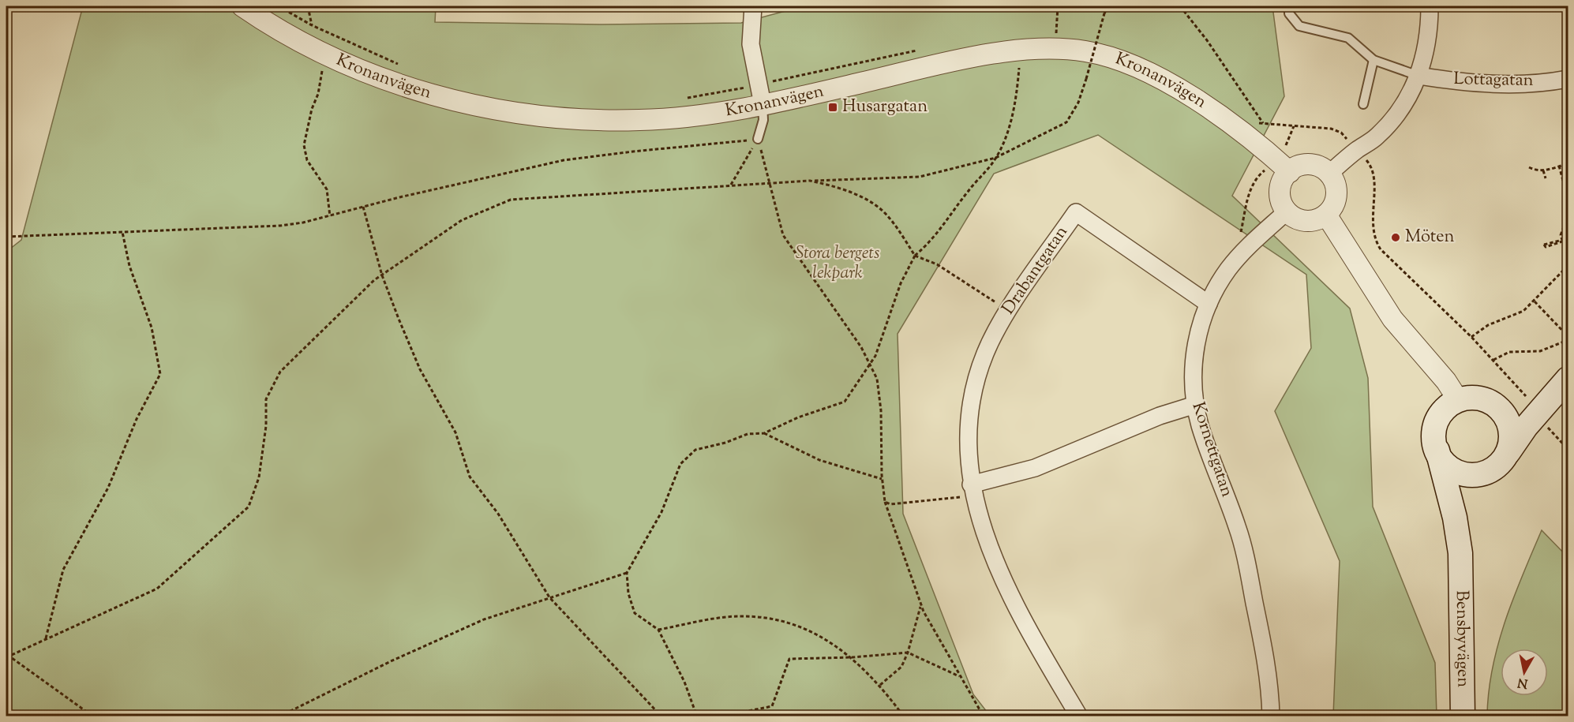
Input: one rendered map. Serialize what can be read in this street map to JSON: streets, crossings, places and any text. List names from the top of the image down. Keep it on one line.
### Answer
{"streets":{"main road":["Bensbyvägen"],"street":["Kronanvägen","Lottagatan","Drabantgatan","Kornettgatan"]},"crossings":[["Kronanvägen","Kornettgatan"],["Drabantgatan","Kornettgatan"]],"parks":["Stora bergets lekpark"],"places":{"transit":["Husargatan"],"other":["Möten"]},"north":"bottom"}
